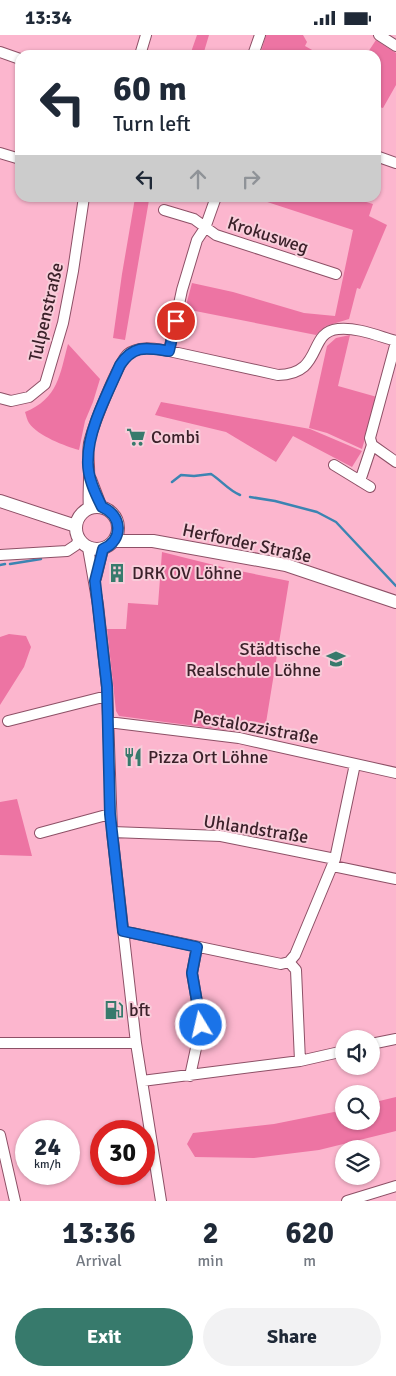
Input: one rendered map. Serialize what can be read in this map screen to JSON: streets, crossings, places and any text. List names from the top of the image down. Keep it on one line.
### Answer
{"streets":{"main road":["Herforder Straße"],"street":["Krokusweg","Tulpenstraße","Pestalozzistraße","Uhlandstraße"]},"places":{"supermarket":["Combi"],"building":["DRK OV Löhne"],"school or university":["Städtische Realschule Löhne"],"restaurant":["Pizza Ort Löhne"],"fuel station":["bft"]},"page":{"status":"13:34","turn":["60 m","Turn left"],"speed":"24 km/h","limit":"30","eta":["13:36","Arrival","2","min","620","m"],"buttons":["Exit","Share"]}}
